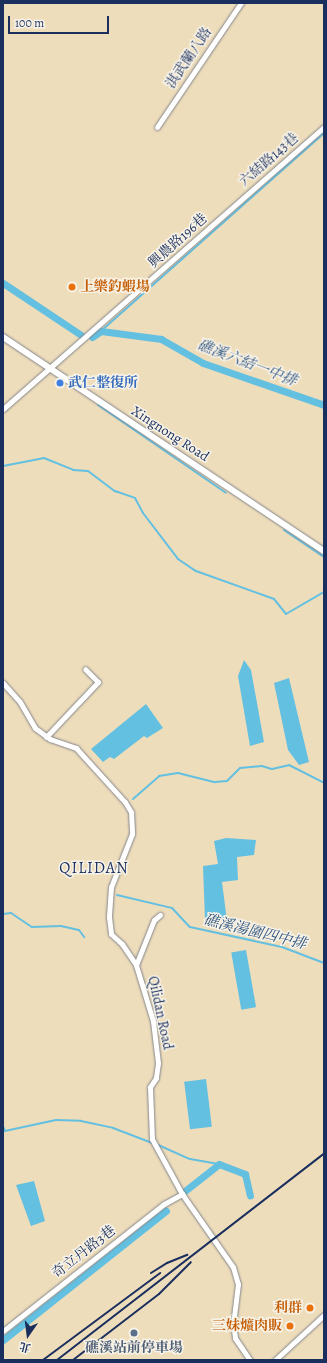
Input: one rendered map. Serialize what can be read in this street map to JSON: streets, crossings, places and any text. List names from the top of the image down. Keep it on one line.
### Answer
{"streets":{"street":["淇武蘭八路","六結路143巷","興農路196巷","Xingnong Road","Qilidan Road","奇立丹路3巷"]},"crossings":[["六結路143巷","興農路196巷"],["興農路196巷","Xingnong Road"],["Qilidan Road","奇立丹路3巷"]],"districts":["QILIDAN"],"water":["礁溪六結一中排","礁溪湯圍四中排"],"places":["上樂釣蝦場","武仁整復所","利群","三妹爌肉販","礁溪站前停車場"],"scale_bar":"100 m","north":"bottom"}
